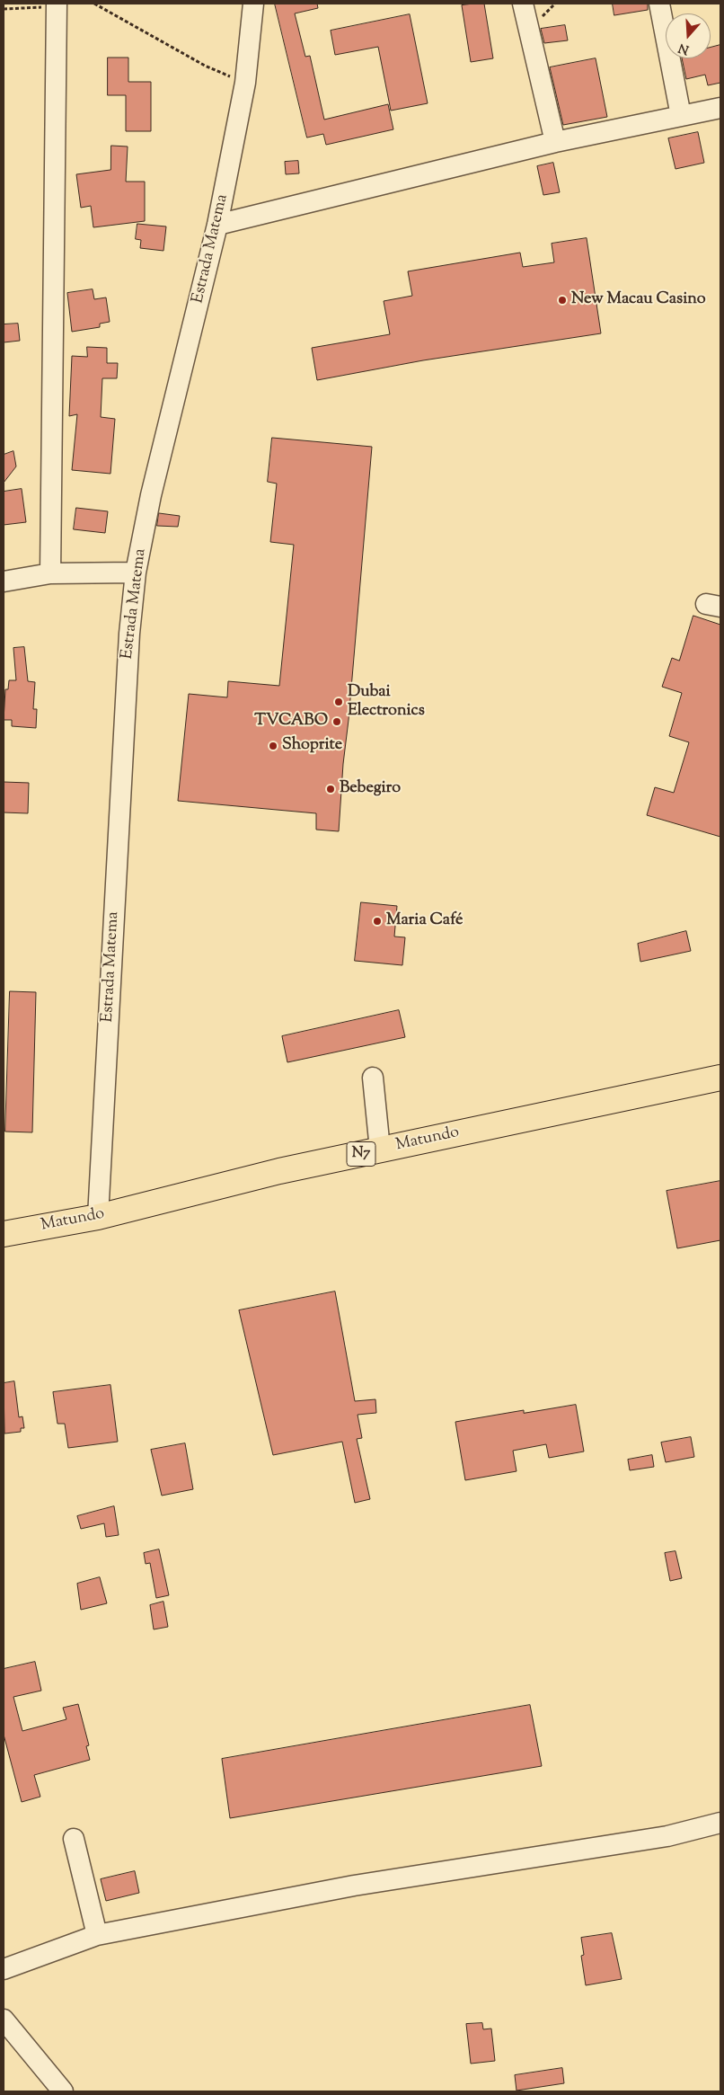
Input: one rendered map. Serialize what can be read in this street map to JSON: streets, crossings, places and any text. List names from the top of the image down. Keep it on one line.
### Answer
{"streets":{"main road":["Matundo","N7"],"street":["Estrada Matema"]},"crossings":[["Estrada Matema","Matundo"]],"places":["New Macau Casino","Dubai Electronics","TVCABO","Shoprite","Bebegiro","Maria Café"],"north":"bottom"}
